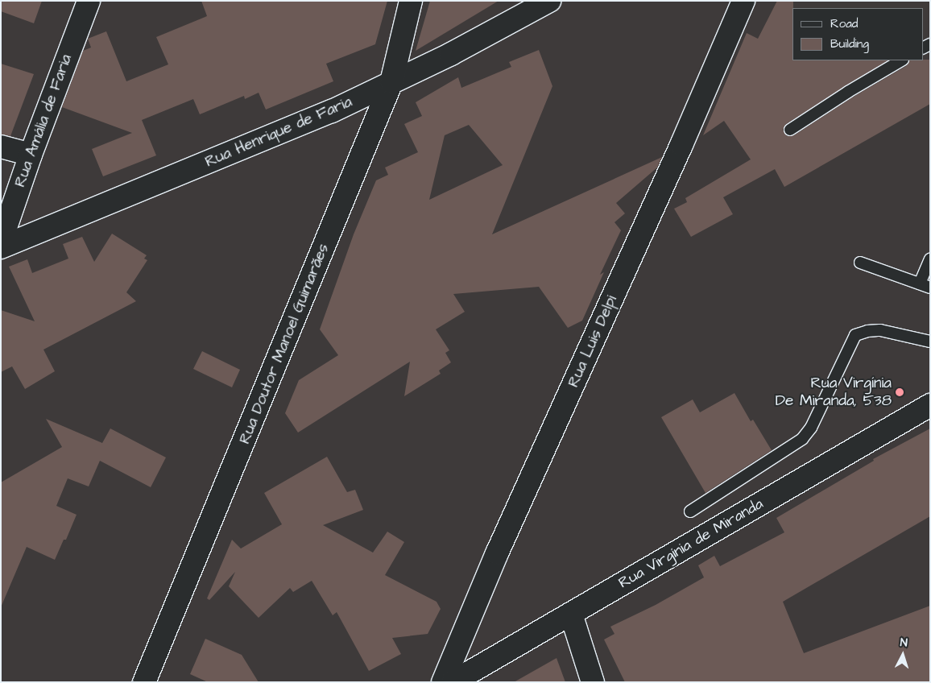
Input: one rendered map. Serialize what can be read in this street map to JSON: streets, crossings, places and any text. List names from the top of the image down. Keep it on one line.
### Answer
{"streets":{"street":["Rua Amália de Faria","Rua Henrique de Faria","Rua Luis Delpi","Rua Doutor Manoel Guimarães","Rua Virgínia de Miranda"]},"crossings":[["Rua Henrique de Faria","Rua Doutor Manoel Guimarães"]],"places":["Rua Virgínia De Miranda, 538"],"legend":["Road","Building"],"north":"top"}
